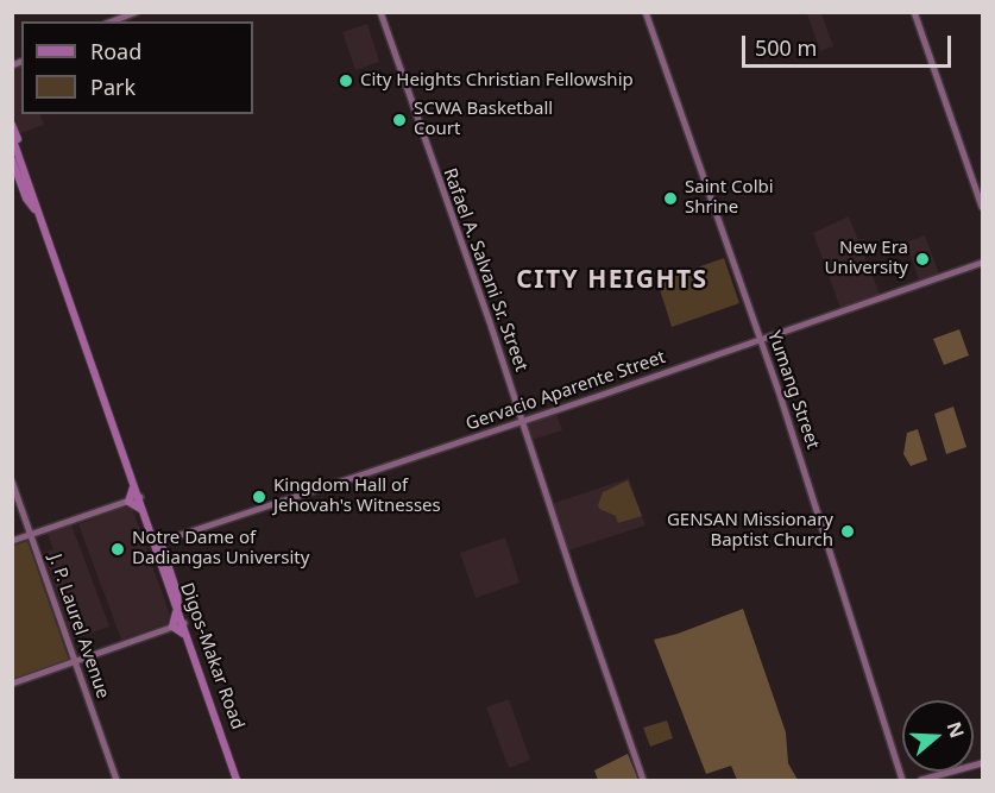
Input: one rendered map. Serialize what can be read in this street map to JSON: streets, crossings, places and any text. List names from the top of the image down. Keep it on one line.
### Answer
{"streets":{"main road":["Rafael A. Salvani Sr. Street","Yumang Street","Gervacio Aparente Street","J. P. Laurel Avenue","Digos-Makar Road"]},"crossings":[["Rafael A. Salvani Sr. Street","Gervacio Aparente Street"],["Yumang Street","Gervacio Aparente Street"],["Gervacio Aparente Street","Digos-Makar Road"]],"districts":["CITY HEIGHTS"],"places":["City Heights Christian Fellowship","SCWA Basketball Court","Saint Colbi Shrine","New Era University","Kingdom Hall of Jehovah's Witnesses","GENSAN Missionary Baptist Church","Notre Dame of Dadiangas University"],"legend":["Road","Park"],"scale_bar":"500 m","north":"right"}
